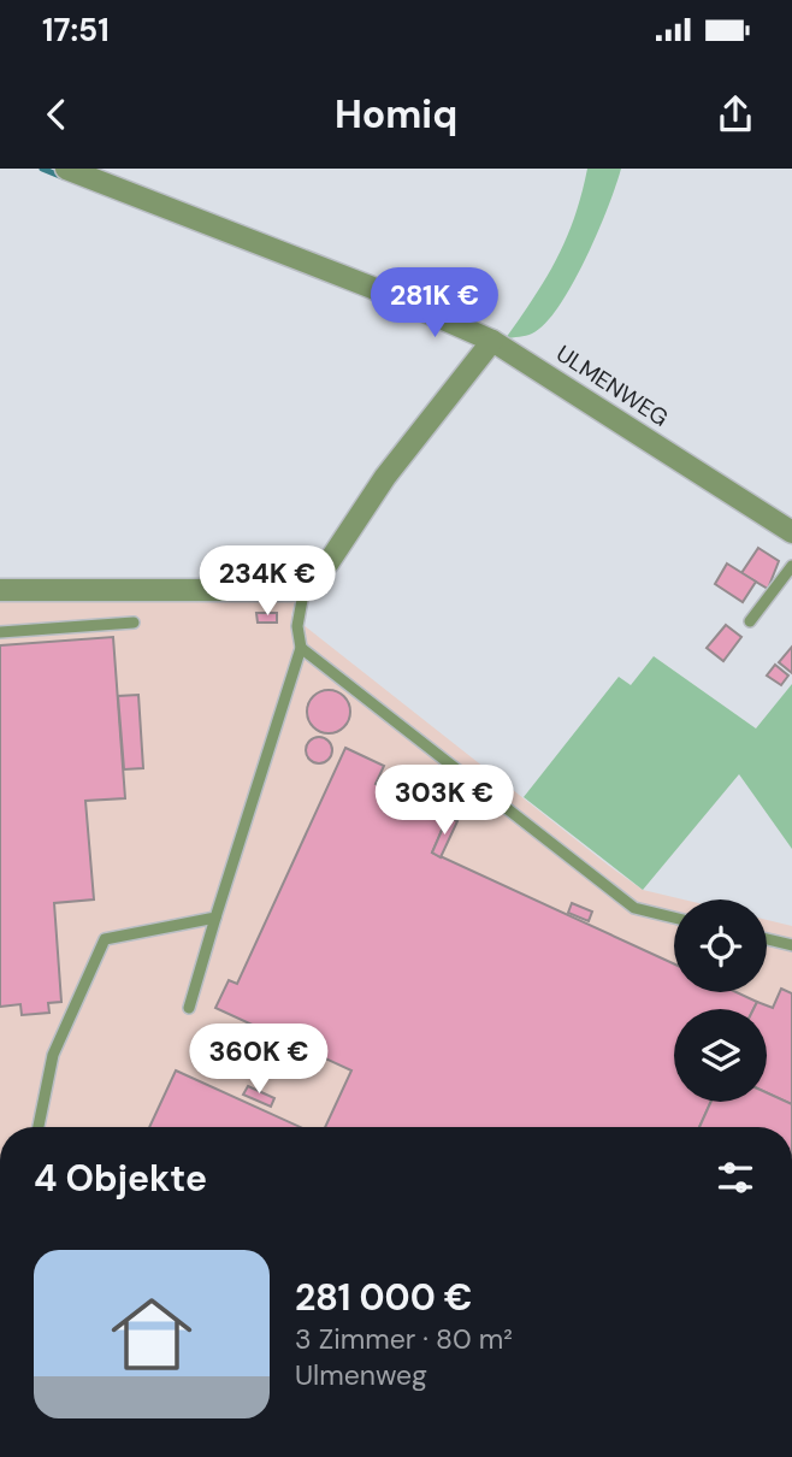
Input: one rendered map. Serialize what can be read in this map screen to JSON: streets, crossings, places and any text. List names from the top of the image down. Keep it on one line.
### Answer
{"streets":{"street":["ULMENWEG"]},"page":{"status":"17:51","header":"Homiq","price":["281K €","234K €","303K €","360K €"],"heading":"4 Objekte","list":[{"name":"281 000 €","note":"3 Zimmer · 80 m² · Ulmenweg"}]}}
